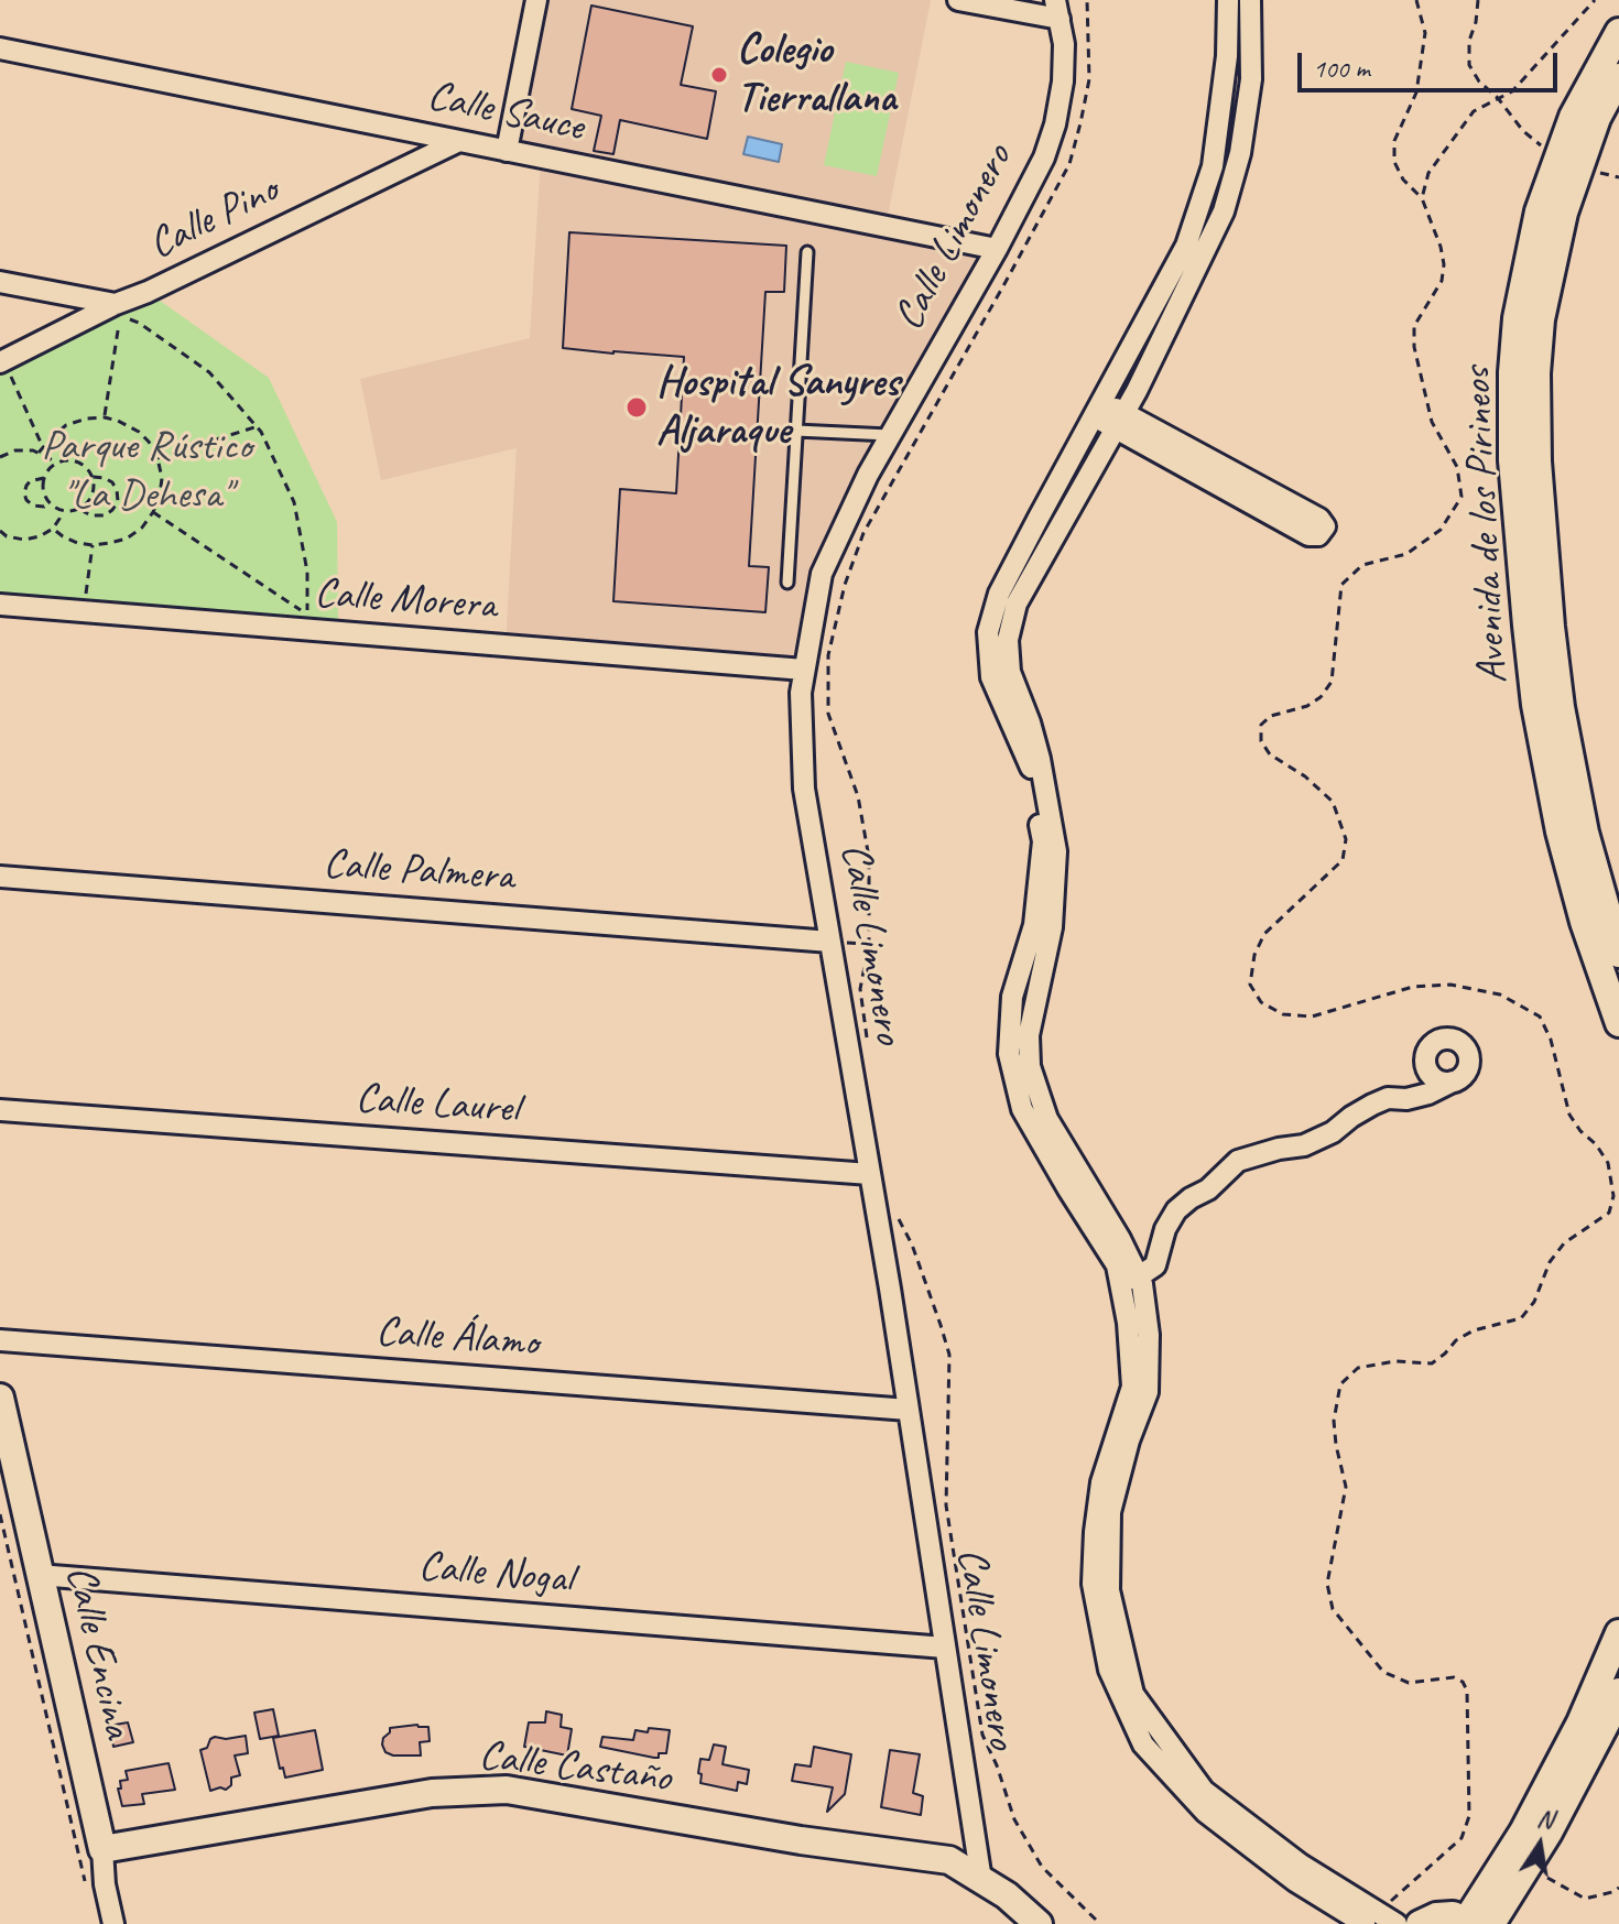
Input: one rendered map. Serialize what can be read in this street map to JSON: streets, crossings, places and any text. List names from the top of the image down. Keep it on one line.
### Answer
{"streets":{"street":["Calle Sauce","Calle Pino","Calle Limonero","Avenida de los Pirineos","Calle Morera","Calle Palmera","Calle Laurel","Calle Álamo","Calle Nogal","Calle Encina","Calle Castaño"]},"crossings":[["Calle Sauce","Calle Pino"],["Calle Sauce","Calle Limonero"],["Calle Limonero","Calle Morera"],["Calle Limonero","Calle Palmera"],["Calle Limonero","Calle Laurel"],["Calle Limonero","Calle Álamo"],["Calle Limonero","Calle Nogal"],["Calle Limonero","Calle Castaño"],["Calle Nogal","Calle Encina"],["Calle Encina","Calle Castaño"]],"parks":["Parque Rústico \"La Dehesa\""],"places":["Colegio Tierrallana","Hospital Sanyres Aljaraque"],"scale_bar":"100 m","north":"top"}
